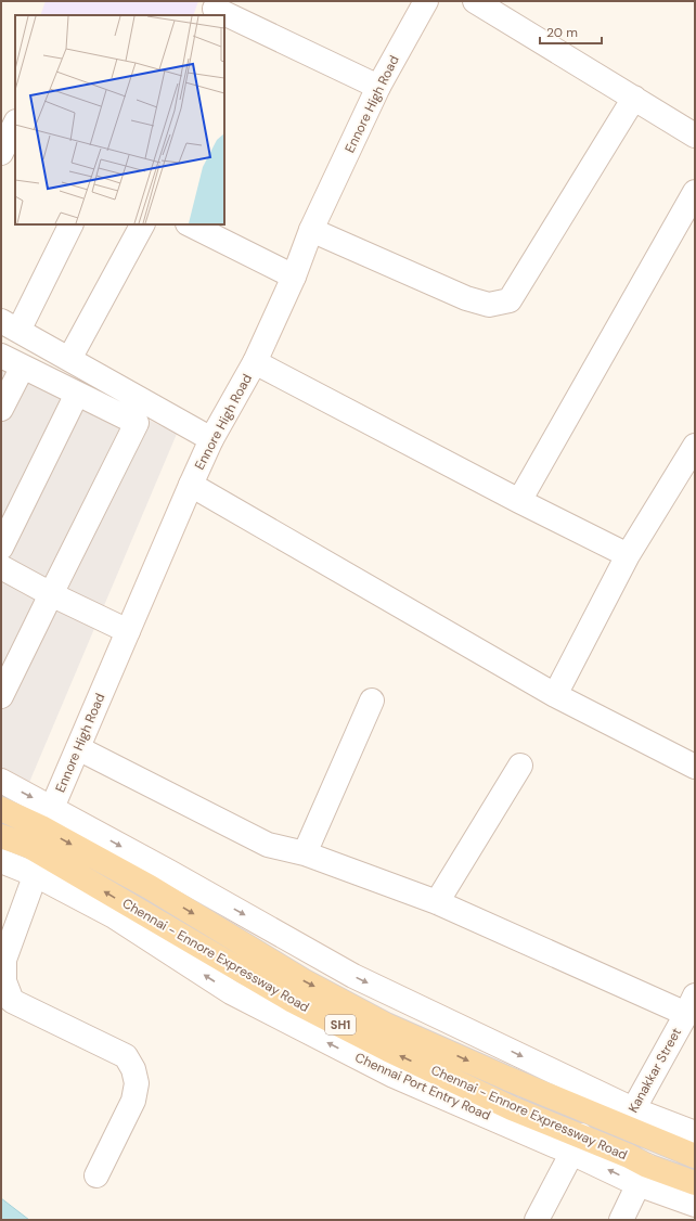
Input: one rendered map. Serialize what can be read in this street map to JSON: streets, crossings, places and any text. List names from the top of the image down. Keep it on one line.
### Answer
{"streets":{"main road":["Chennai - Ennore Expressway Road","SH1"],"street":["Ennore High Road","Kanakkar Street"]},"crossings":[["Ennore High Road","Chennai - Ennore Expressway Road"],["Chennai - Ennore Expressway Road","Kanakkar Street"]],"scale_bar":"20 m"}
